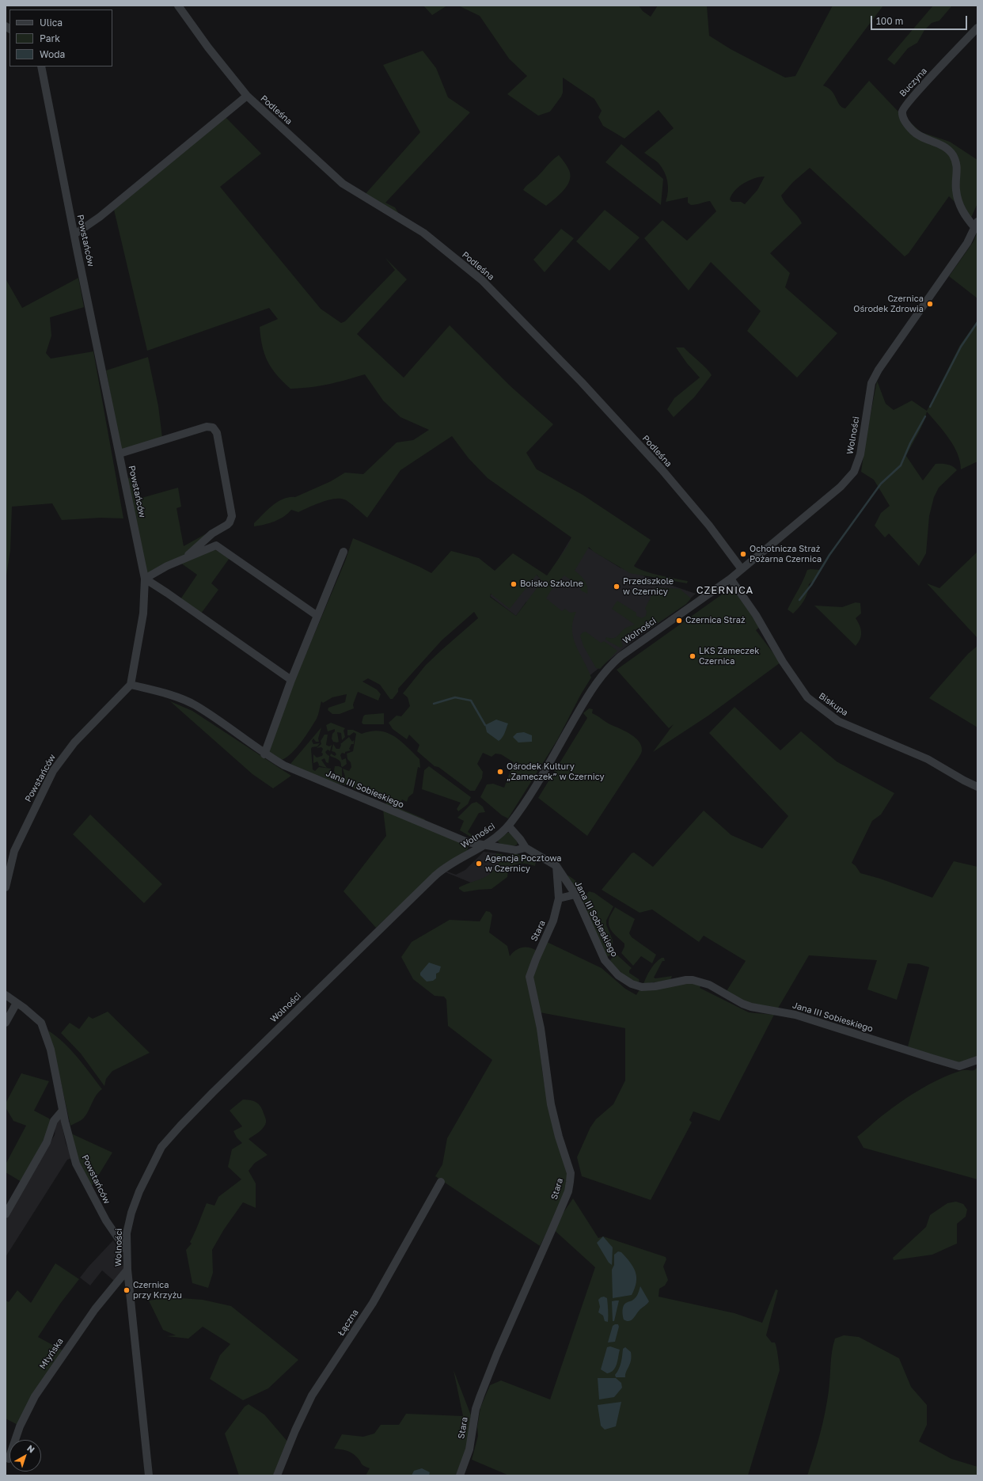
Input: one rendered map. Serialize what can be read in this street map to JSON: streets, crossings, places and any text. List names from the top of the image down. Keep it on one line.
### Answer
{"streets":{"street":["Buczyna","Podleśna","Powstańców","Wolności","Biskupa","Jana III Sobieskiego","Stara","Łączna","Młyńska"]},"crossings":[["Buczyna","Wolności"],["Podleśna","Wolności"],["Powstańców","Wolności"],["Powstańców","Jana III Sobieskiego"],["Wolności","Biskupa"],["Wolności","Jana III Sobieskiego"],["Wolności","Młyńska"],["Jana III Sobieskiego","Stara"]],"districts":["CZERNICA"],"places":["Czernica Ośrodek Zdrowia","Ochotnicza Straż Pożarna Czernica","Boisko Szkolne","Przedszkole w Czernicy","Czernica Straż","LKS Zameczek Czernica","Ośrodek Kultury „Zameczek” w Czernicy","Agencja Pocztowa w Czernicy","Czernica przy Krzyżu"],"legend":["Ulica","Park","Woda"],"scale_bar":"100 m","north":"top right"}
